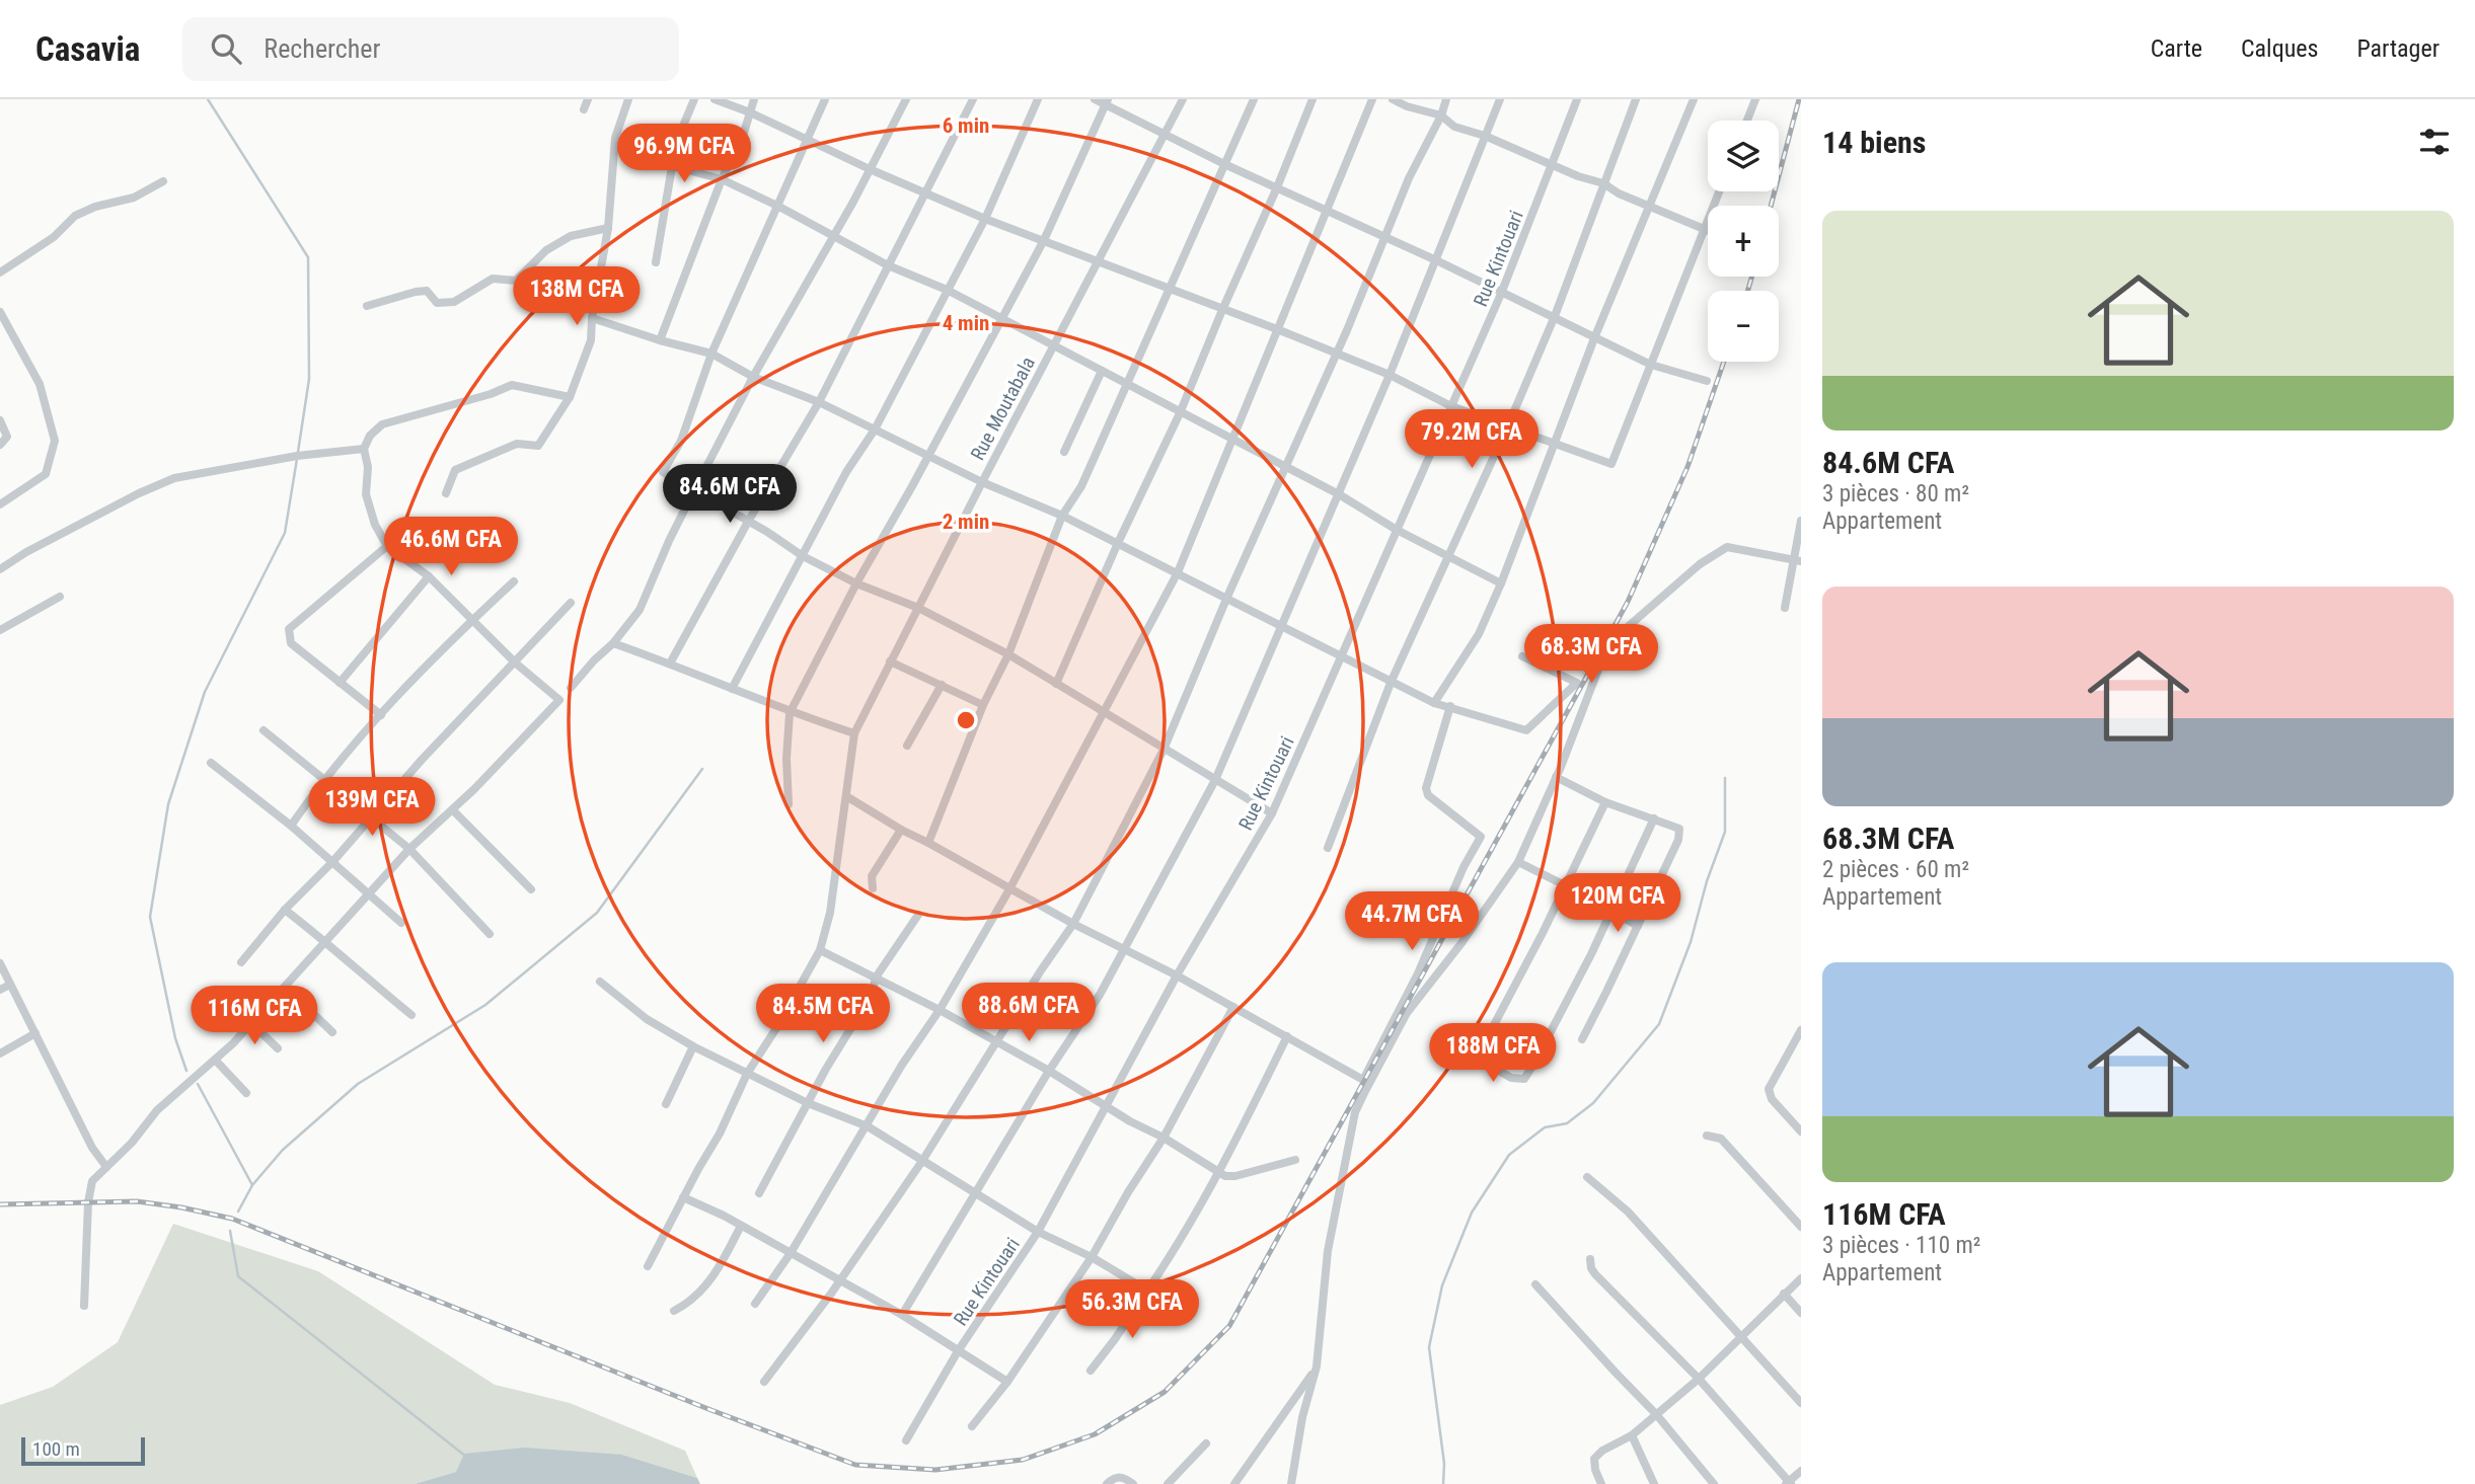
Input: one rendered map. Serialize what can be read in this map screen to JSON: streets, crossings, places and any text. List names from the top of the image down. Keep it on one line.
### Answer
{"streets":{"street":["Rue Kintouari","Rue Moutabala"]},"scale_bar":"100 m","page":{"header":"Casavia","search":"Rechercher","nav":["Carte","Calques","Partager"],"heading":"14 biens","map_buttons":["+","−"],"price":["96.9M CFA","138M CFA","79.2M CFA","84.6M CFA","46.6M CFA","68.3M CFA","139M CFA","120M CFA","44.7M CFA","88.6M CFA","84.5M CFA","116M CFA","188M CFA","56.3M CFA"],"list":[{"name":"84.6M CFA","note":"3 pièces · 80 m² · Appartement"},{"name":"68.3M CFA","note":"2 pièces · 60 m² · Appartement"},{"name":"116M CFA","note":"3 pièces · 110 m² · Appartement"}],"scale":"100 m"},"rings":["6 min","4 min","2 min"]}
